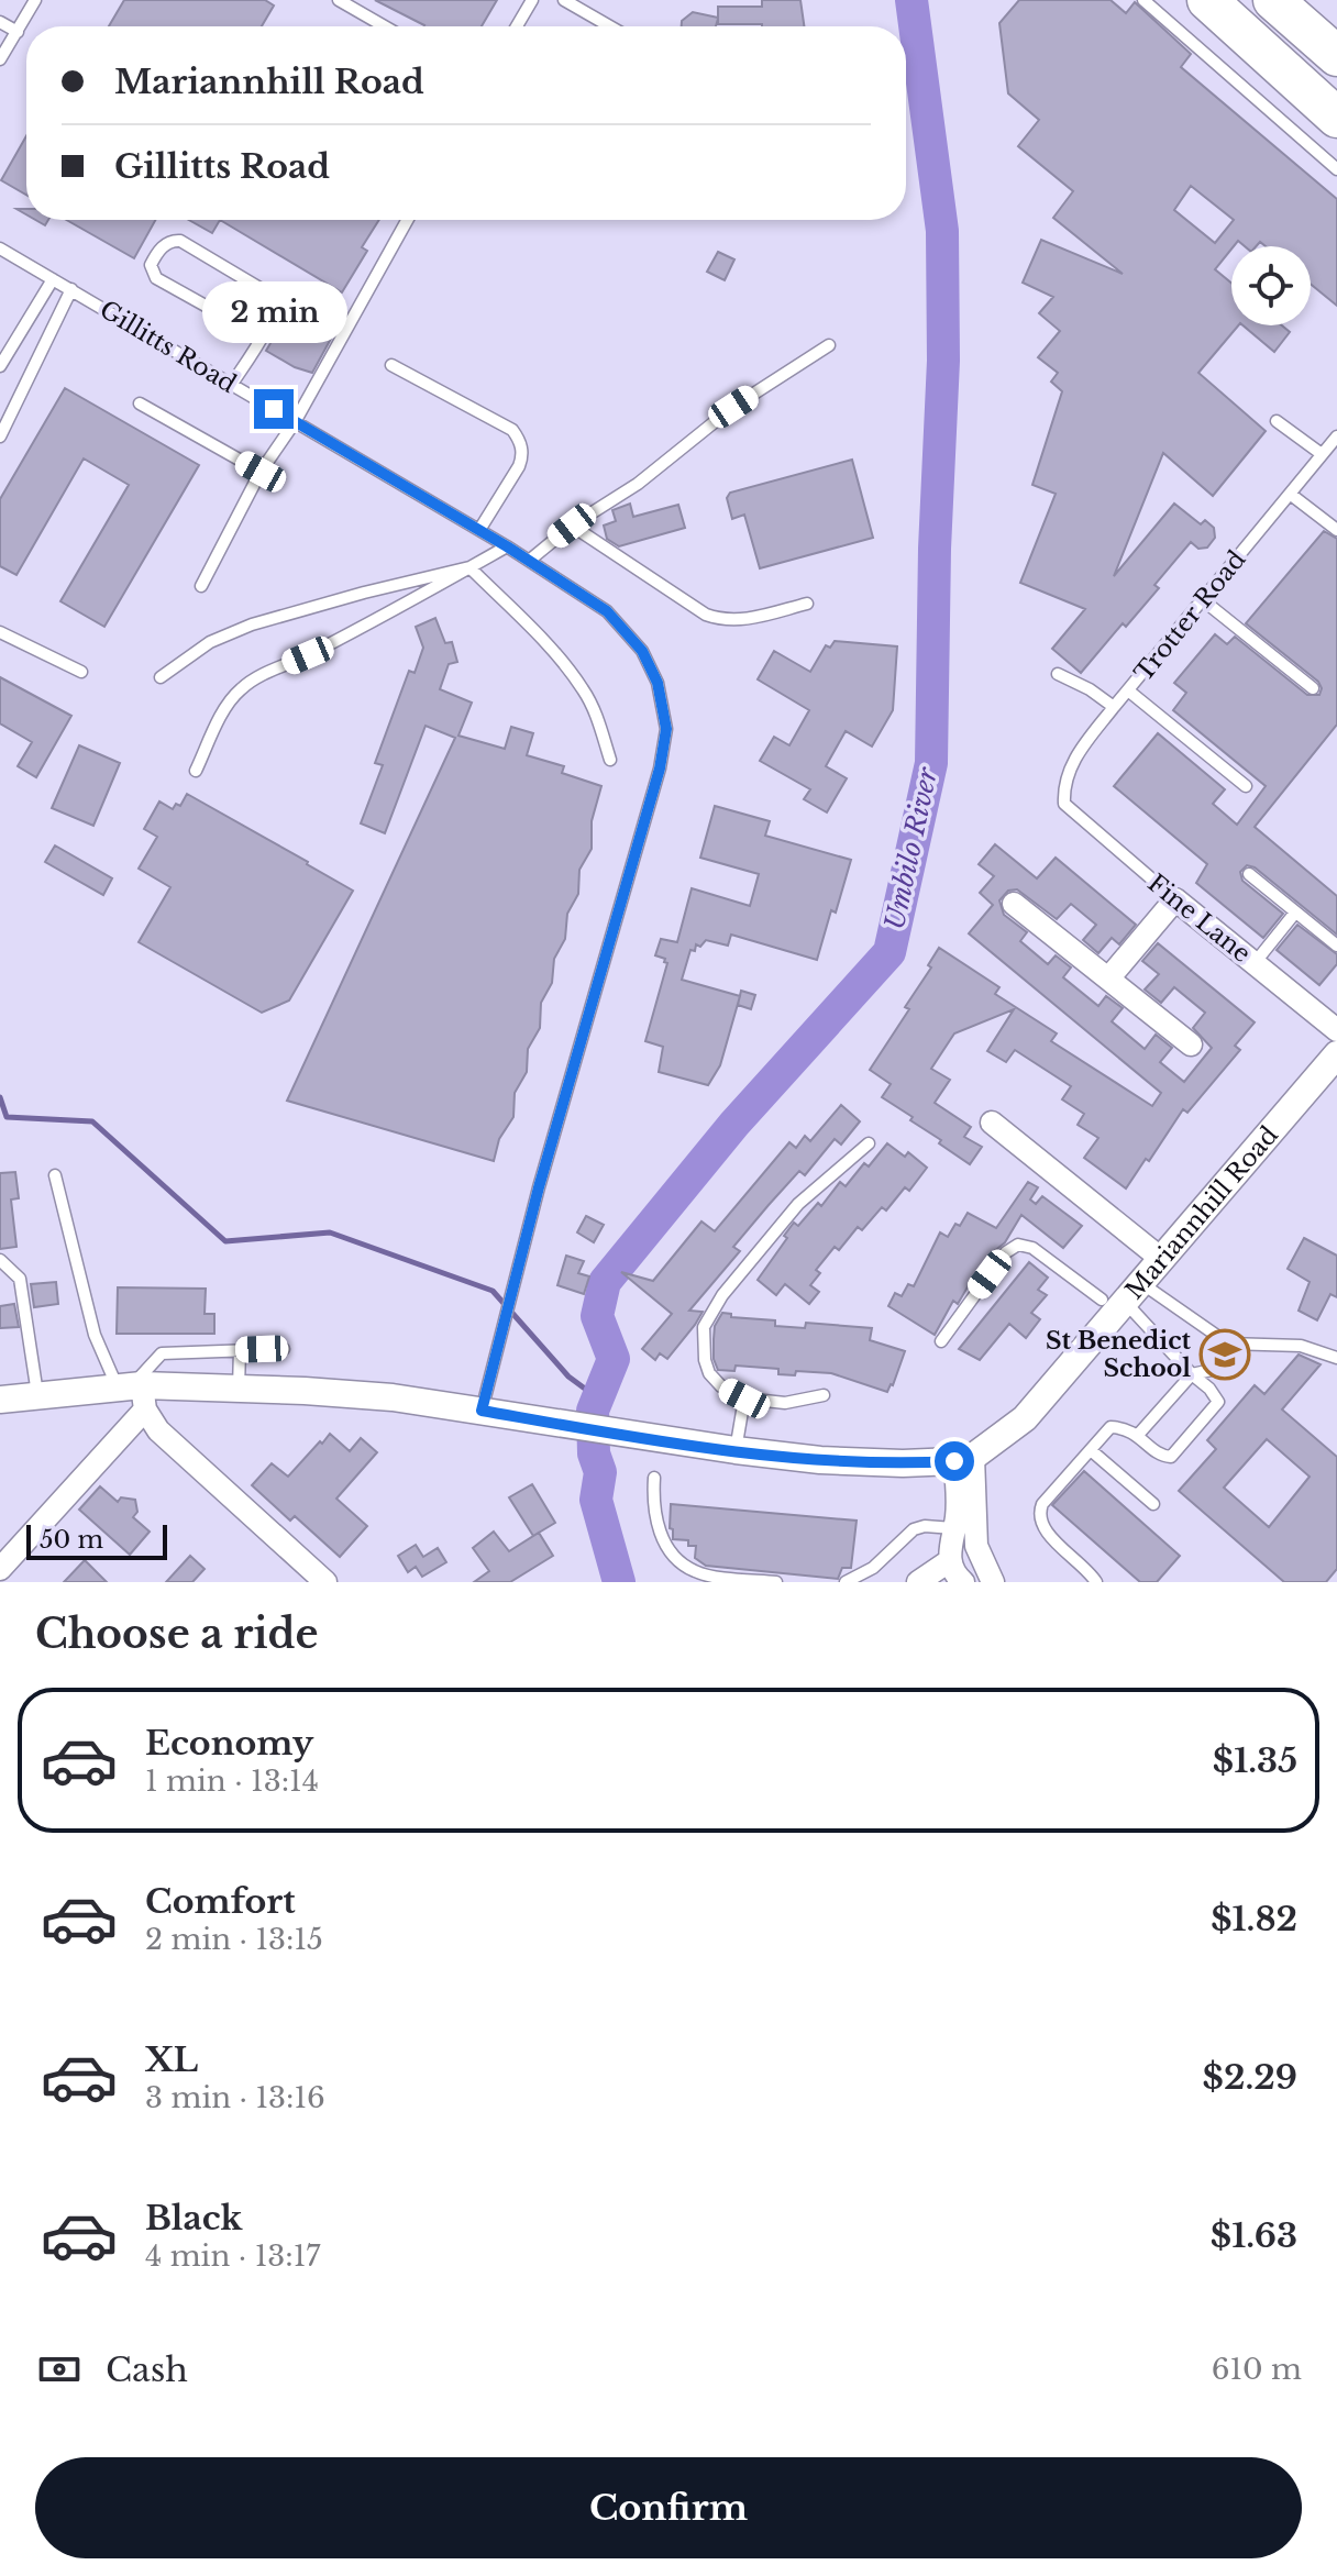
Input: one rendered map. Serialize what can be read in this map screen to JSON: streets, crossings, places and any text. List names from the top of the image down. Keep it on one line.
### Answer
{"streets":{"street":["Fine Lane","Mariannhill Road"],"lane":["Gillitts Road","Trotter Road"]},"crossings":[["Trotter Road","Fine Lane"]],"water":["Umbilo River"],"places":{"school or university":["St Benedict School"]},"scale_bar":"50 m","page":{"banner":["Mariannhill Road","Gillitts Road"],"bubble":"2 min","scale":"50 m","heading":"Choose a ride","list":[{"name":"Economy","note":"1 min · 13:14","value":"$1.35"},{"name":"Comfort","note":"2 min · 13:15","value":"$1.82"},{"name":"XL","note":"3 min · 13:16","value":"$2.29"},{"name":"Black","note":"4 min · 13:17","value":"$1.63"}],"pay":["Cash","610 m"],"buttons":"Confirm"}}
